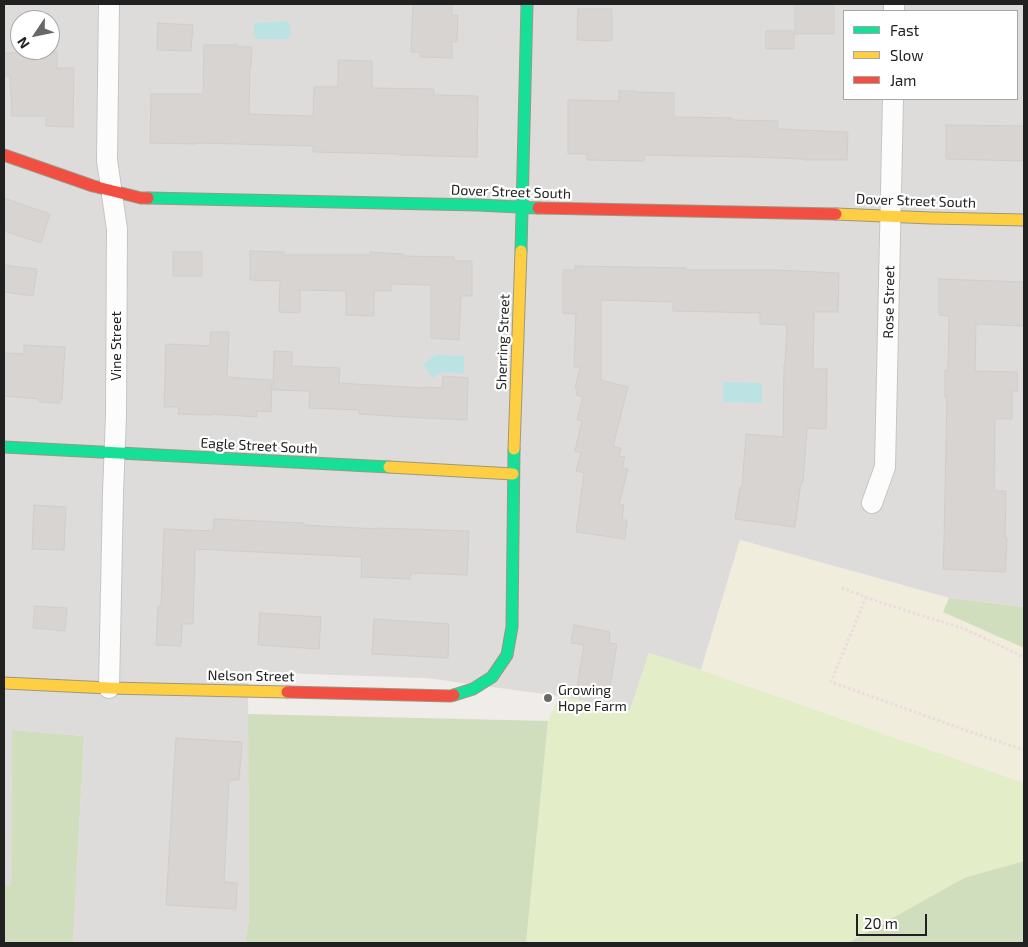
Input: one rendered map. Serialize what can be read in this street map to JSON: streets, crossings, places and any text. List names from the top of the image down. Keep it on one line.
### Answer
{"streets":{"street":["Dover Street South","Rose Street","Sherring Street","Vine Street","Eagle Street South","Nelson Street"]},"crossings":[["Dover Street South","Rose Street"],["Dover Street South","Sherring Street"],["Dover Street South","Vine Street"],["Sherring Street","Eagle Street South"],["Sherring Street","Nelson Street"],["Vine Street","Eagle Street South"],["Vine Street","Nelson Street"]],"places":["Growing Hope Farm"],"legend":["Fast","Slow","Jam"],"scale_bar":"20 m","north":"bottom left"}
